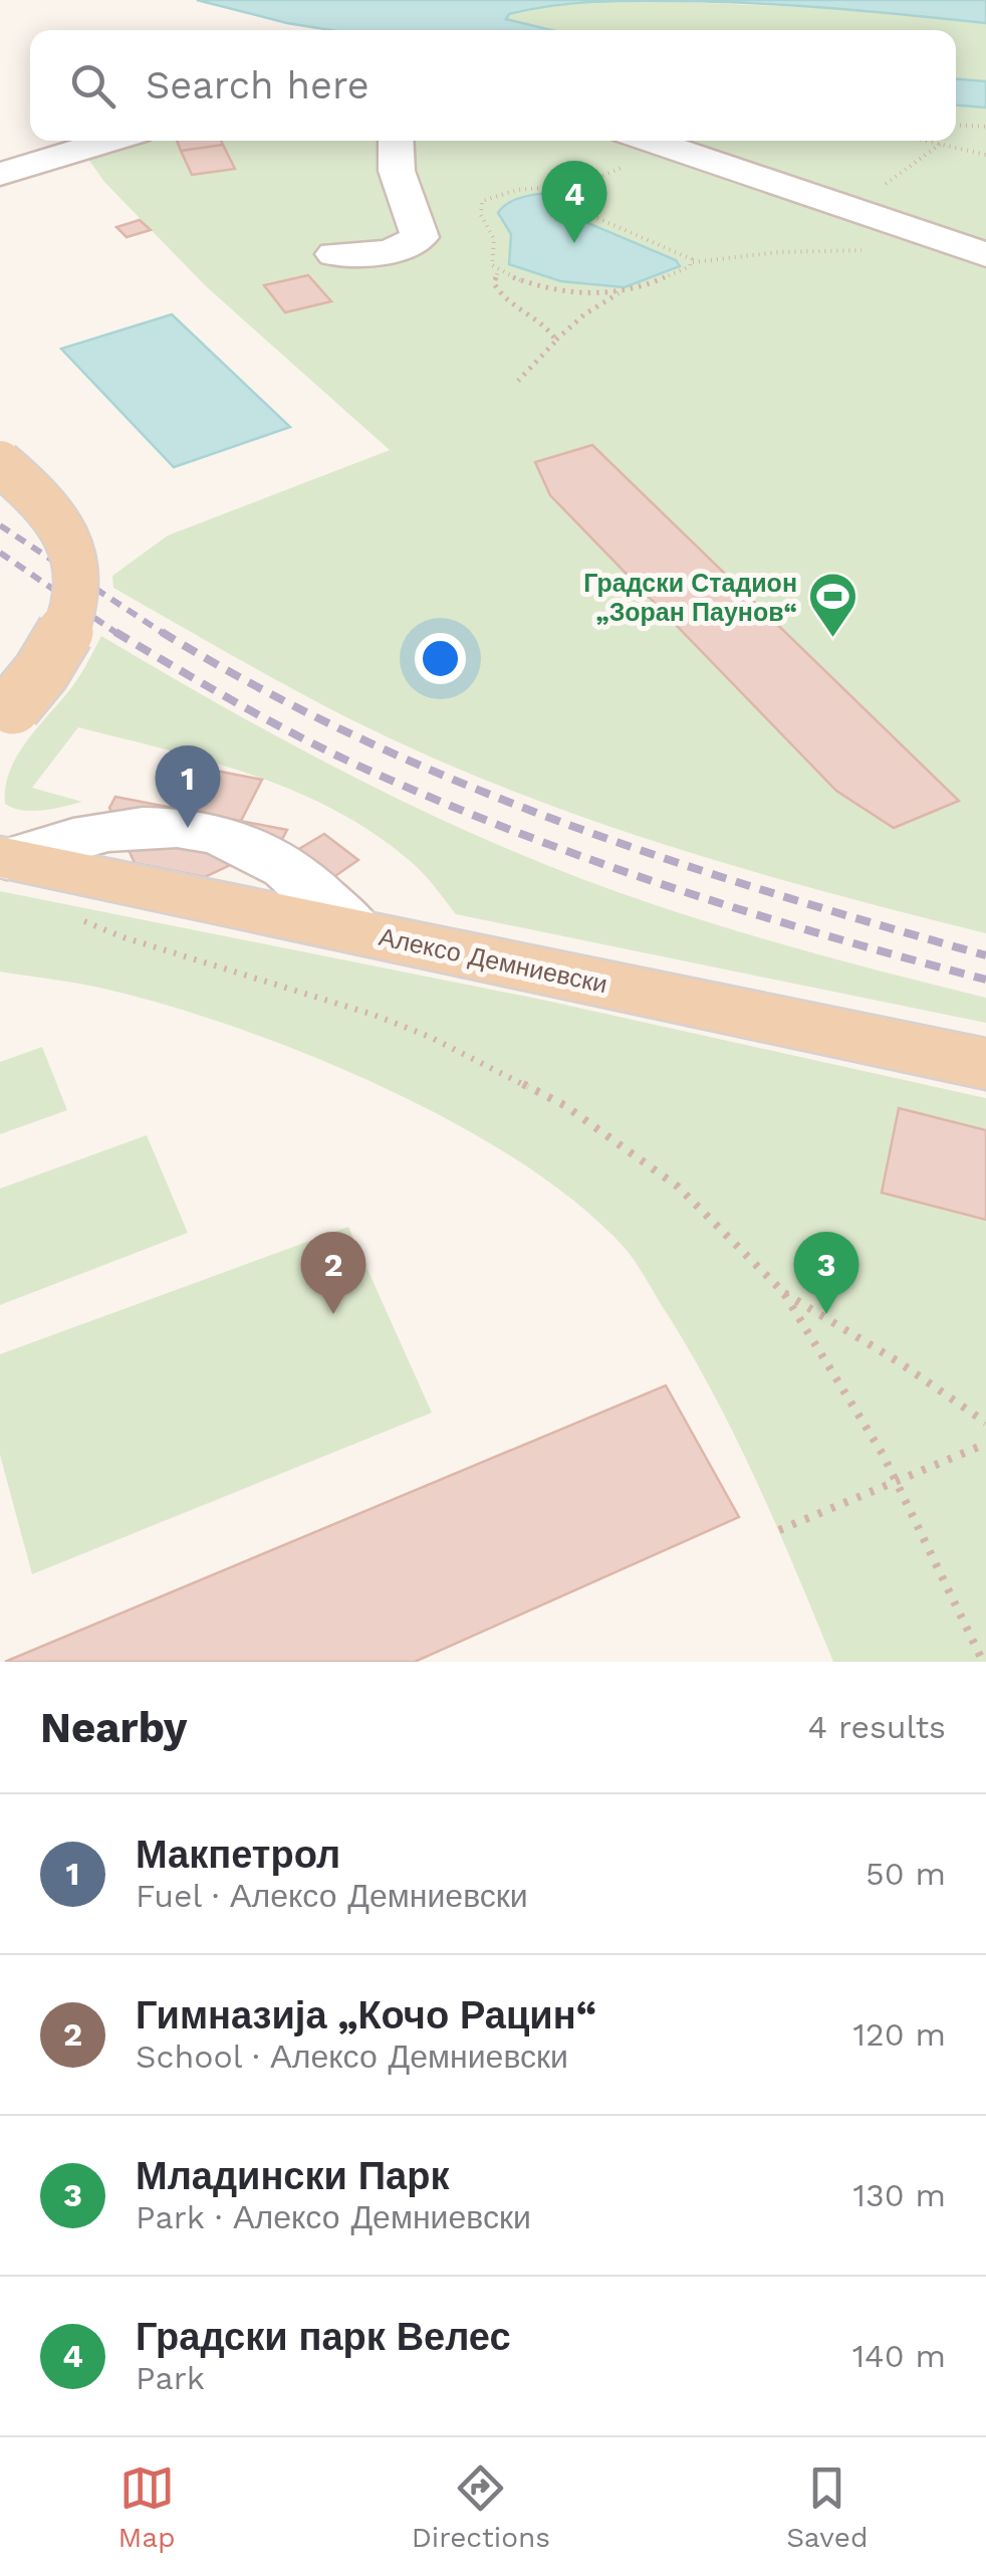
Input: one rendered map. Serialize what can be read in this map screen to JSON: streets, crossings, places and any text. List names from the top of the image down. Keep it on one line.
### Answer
{"streets":{"main road":["Алексо Демниевски"]},"places":{"sports":["Градски Стадион „Зоран Паунов“"]},"page":{"search":"Search here","pins":["4","1","2","3"],"heading":["Nearby","4 results"],"list":[{"mark":"1","name":"Макпетрол","note":"Fuel · Алексо Демниевски","value":"50 m"},{"mark":"2","name":"Гимназија „Кочо Рацин“","note":"School · Алексо Демниевски","value":"120 m"},{"mark":"3","name":"Младински Парк","note":"Park · Алексо Демниевски","value":"130 m"},{"mark":"4","name":"Градски парк Велес","note":"Park","value":"140 m"}],"nav":["Map","Directions","Saved"]}}
